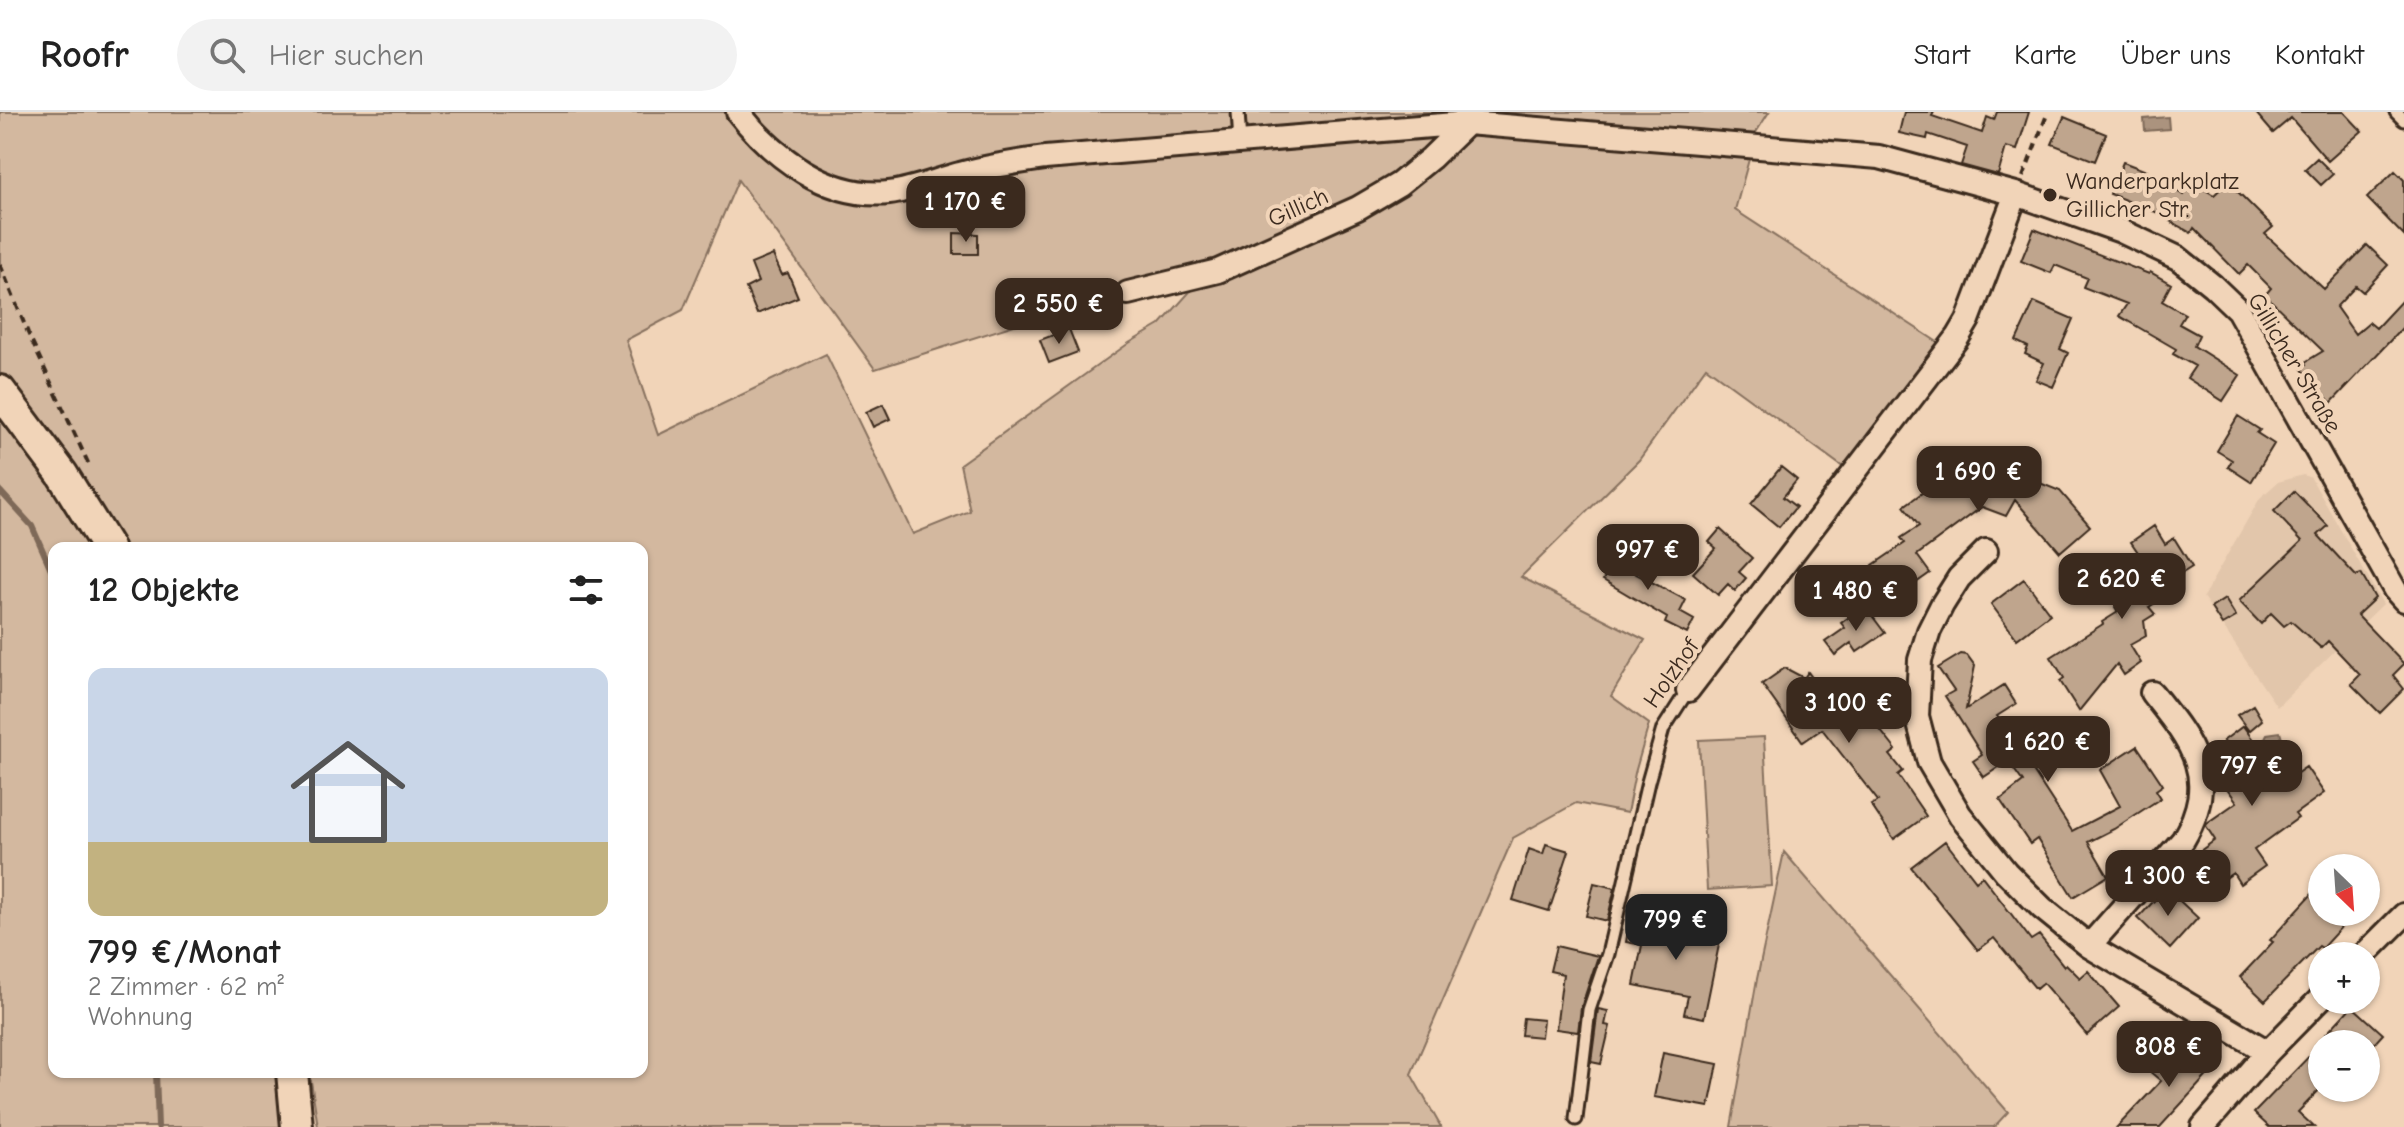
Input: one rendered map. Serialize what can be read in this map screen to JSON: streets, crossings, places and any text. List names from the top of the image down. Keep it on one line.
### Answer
{"streets":{"street":["Gillich","Gillicher Straße","Holzhof"]},"crossings":[["Gillich","Gillicher Straße"],["Gillicher Straße","Holzhof"]],"places":["Wanderparkplatz Gillicher Str."],"north":"bottom right","page":{"header":"Roofr","search":"Hier suchen","nav":["Start","Karte","Über uns","Kontakt"],"price":["1 170 €","2 550 €","1 690 €","997 €","2 620 €","1 480 €","3 100 €","1 620 €","797 €","1 300 €","799 €","808 €"],"heading":"12 Objekte","list":[{"name":"799 €/Monat","note":"2 Zimmer · 62 m² · Wohnung"}],"map_buttons":["+","−"]}}
